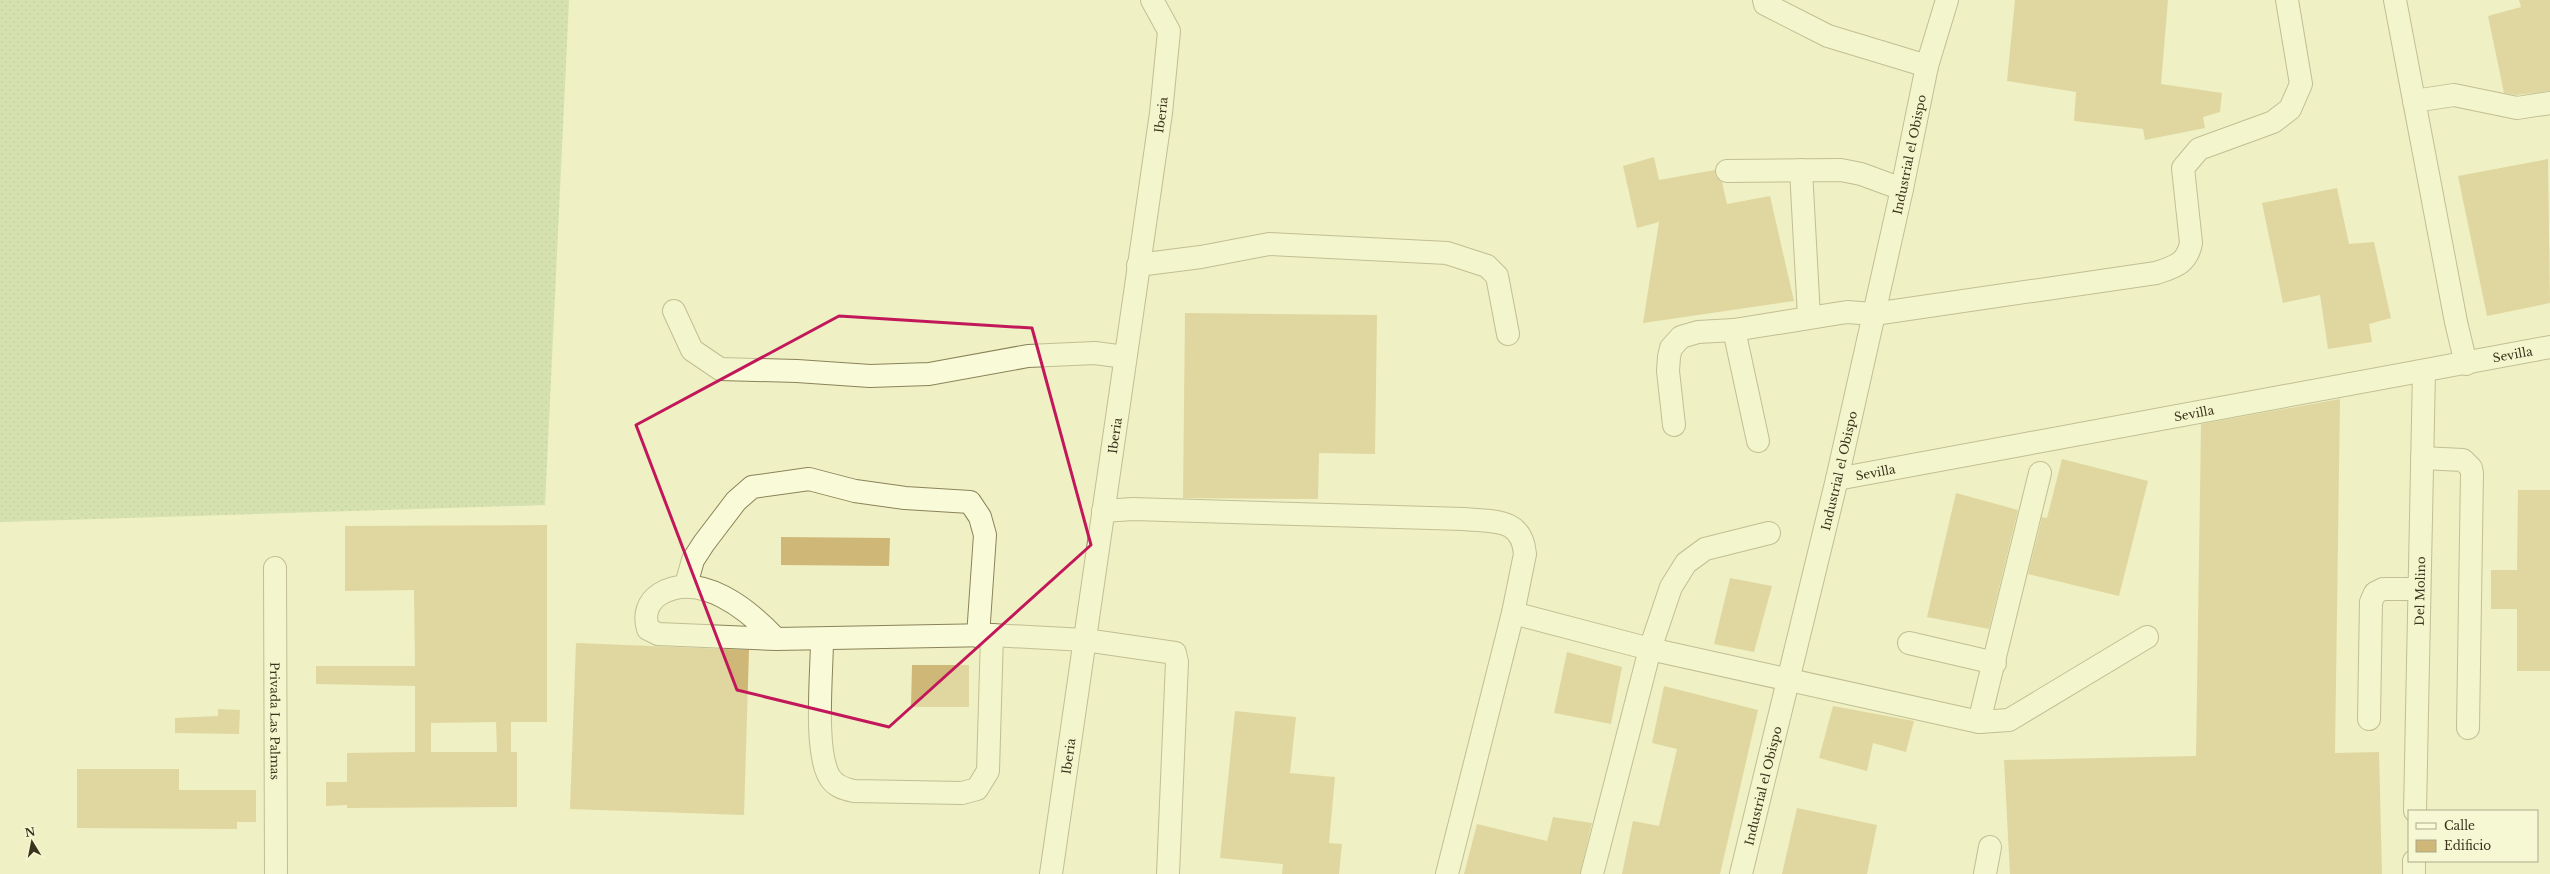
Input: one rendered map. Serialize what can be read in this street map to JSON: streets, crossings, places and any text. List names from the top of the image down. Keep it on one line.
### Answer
{"streets":{"street":["Iberia","Industrial el Obispo","Sevilla","Del Molino","Privada Las Palmas"]},"crossings":[["Industrial el Obispo","Sevilla"],["Sevilla","Del Molino"]],"legend":["Calle","Edificio"],"north":"top"}
